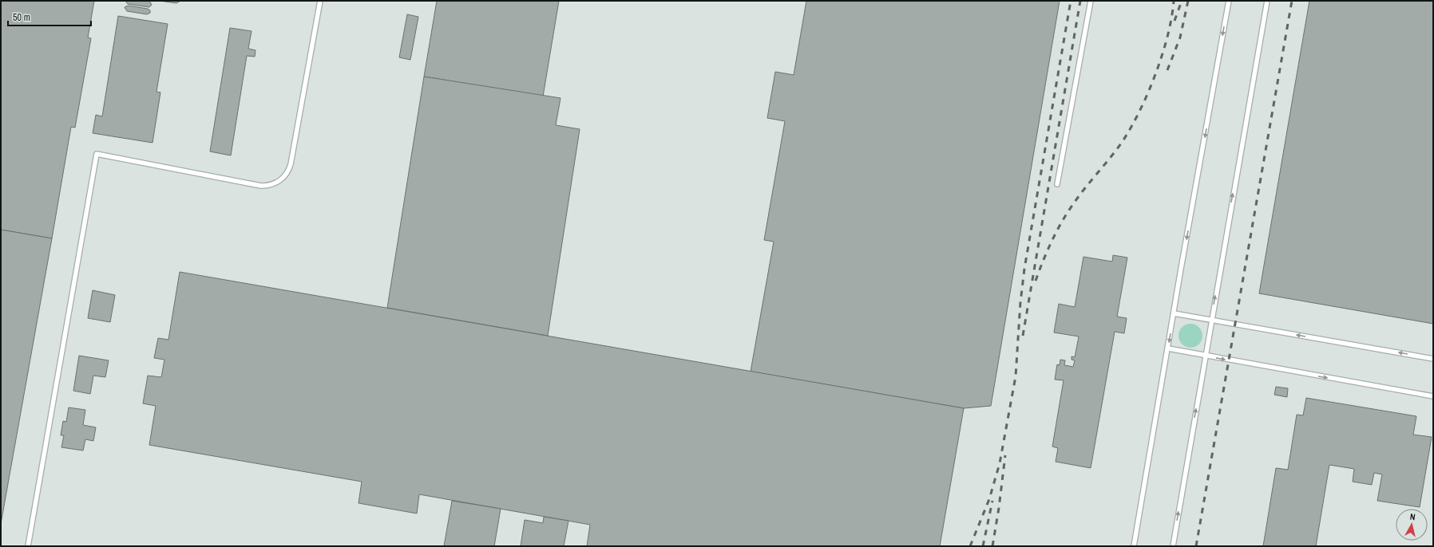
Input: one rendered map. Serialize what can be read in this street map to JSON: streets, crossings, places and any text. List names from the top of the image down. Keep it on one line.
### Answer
{"scale_bar":"50 m","north":"top"}
